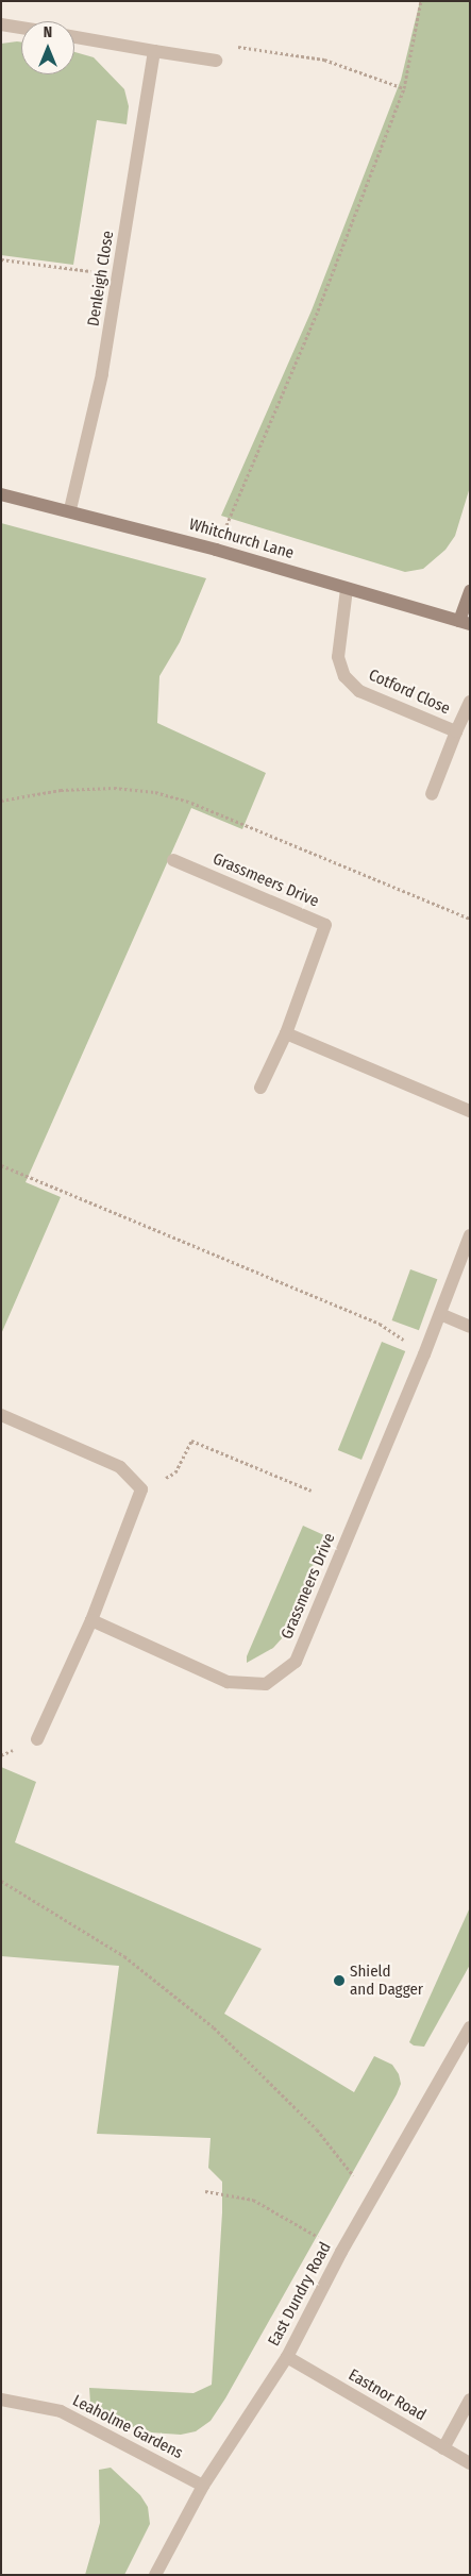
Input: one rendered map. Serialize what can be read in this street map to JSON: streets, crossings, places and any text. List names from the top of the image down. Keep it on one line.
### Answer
{"streets":{"street":["Denleigh Close","Whitchurch Lane","Cotford Close","Grassmeers Drive","East Dundry Road","Eastnor Road","Leaholme Gardens"]},"crossings":[["Denleigh Close","Whitchurch Lane"],["Whitchurch Lane","Cotford Close"],["East Dundry Road","Eastnor Road"],["East Dundry Road","Leaholme Gardens"]],"places":["Shield and Dagger"],"north":"top"}
